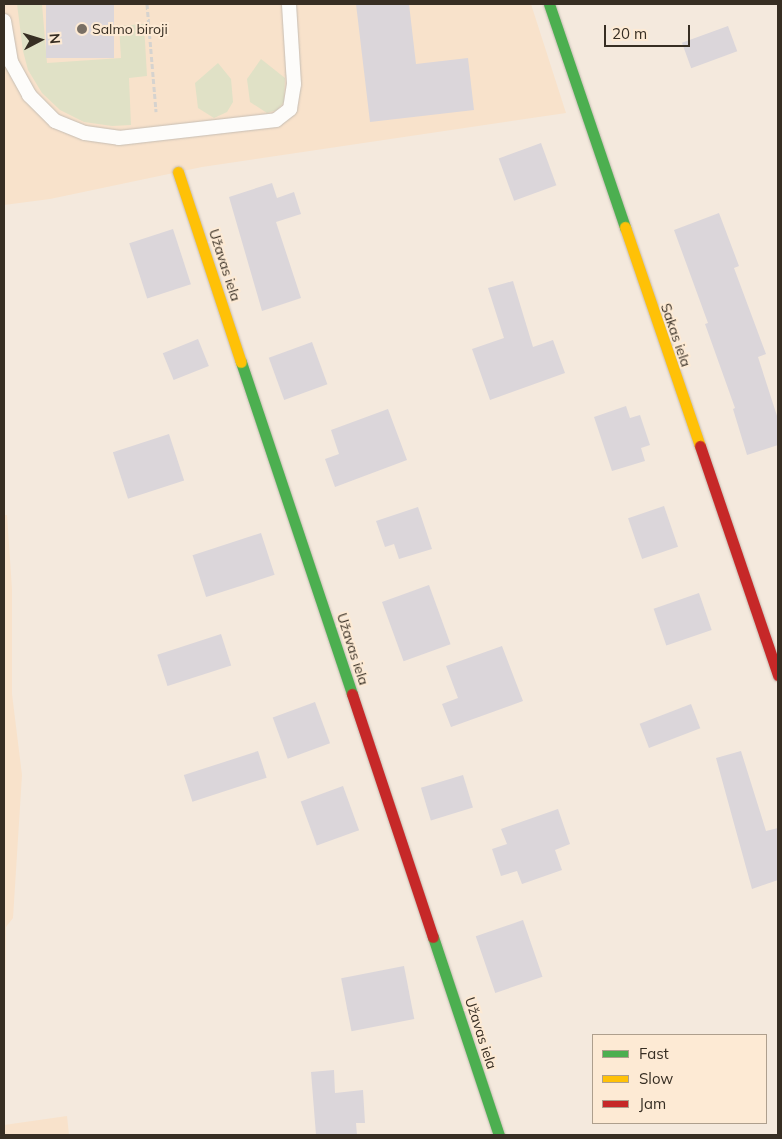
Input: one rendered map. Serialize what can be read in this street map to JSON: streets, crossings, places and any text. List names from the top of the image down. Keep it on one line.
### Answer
{"streets":{"street":["Užavas iela","Sakas iela"]},"places":["Salmo biroji"],"legend":["Fast","Slow","Jam"],"scale_bar":"20 m","north":"right"}
